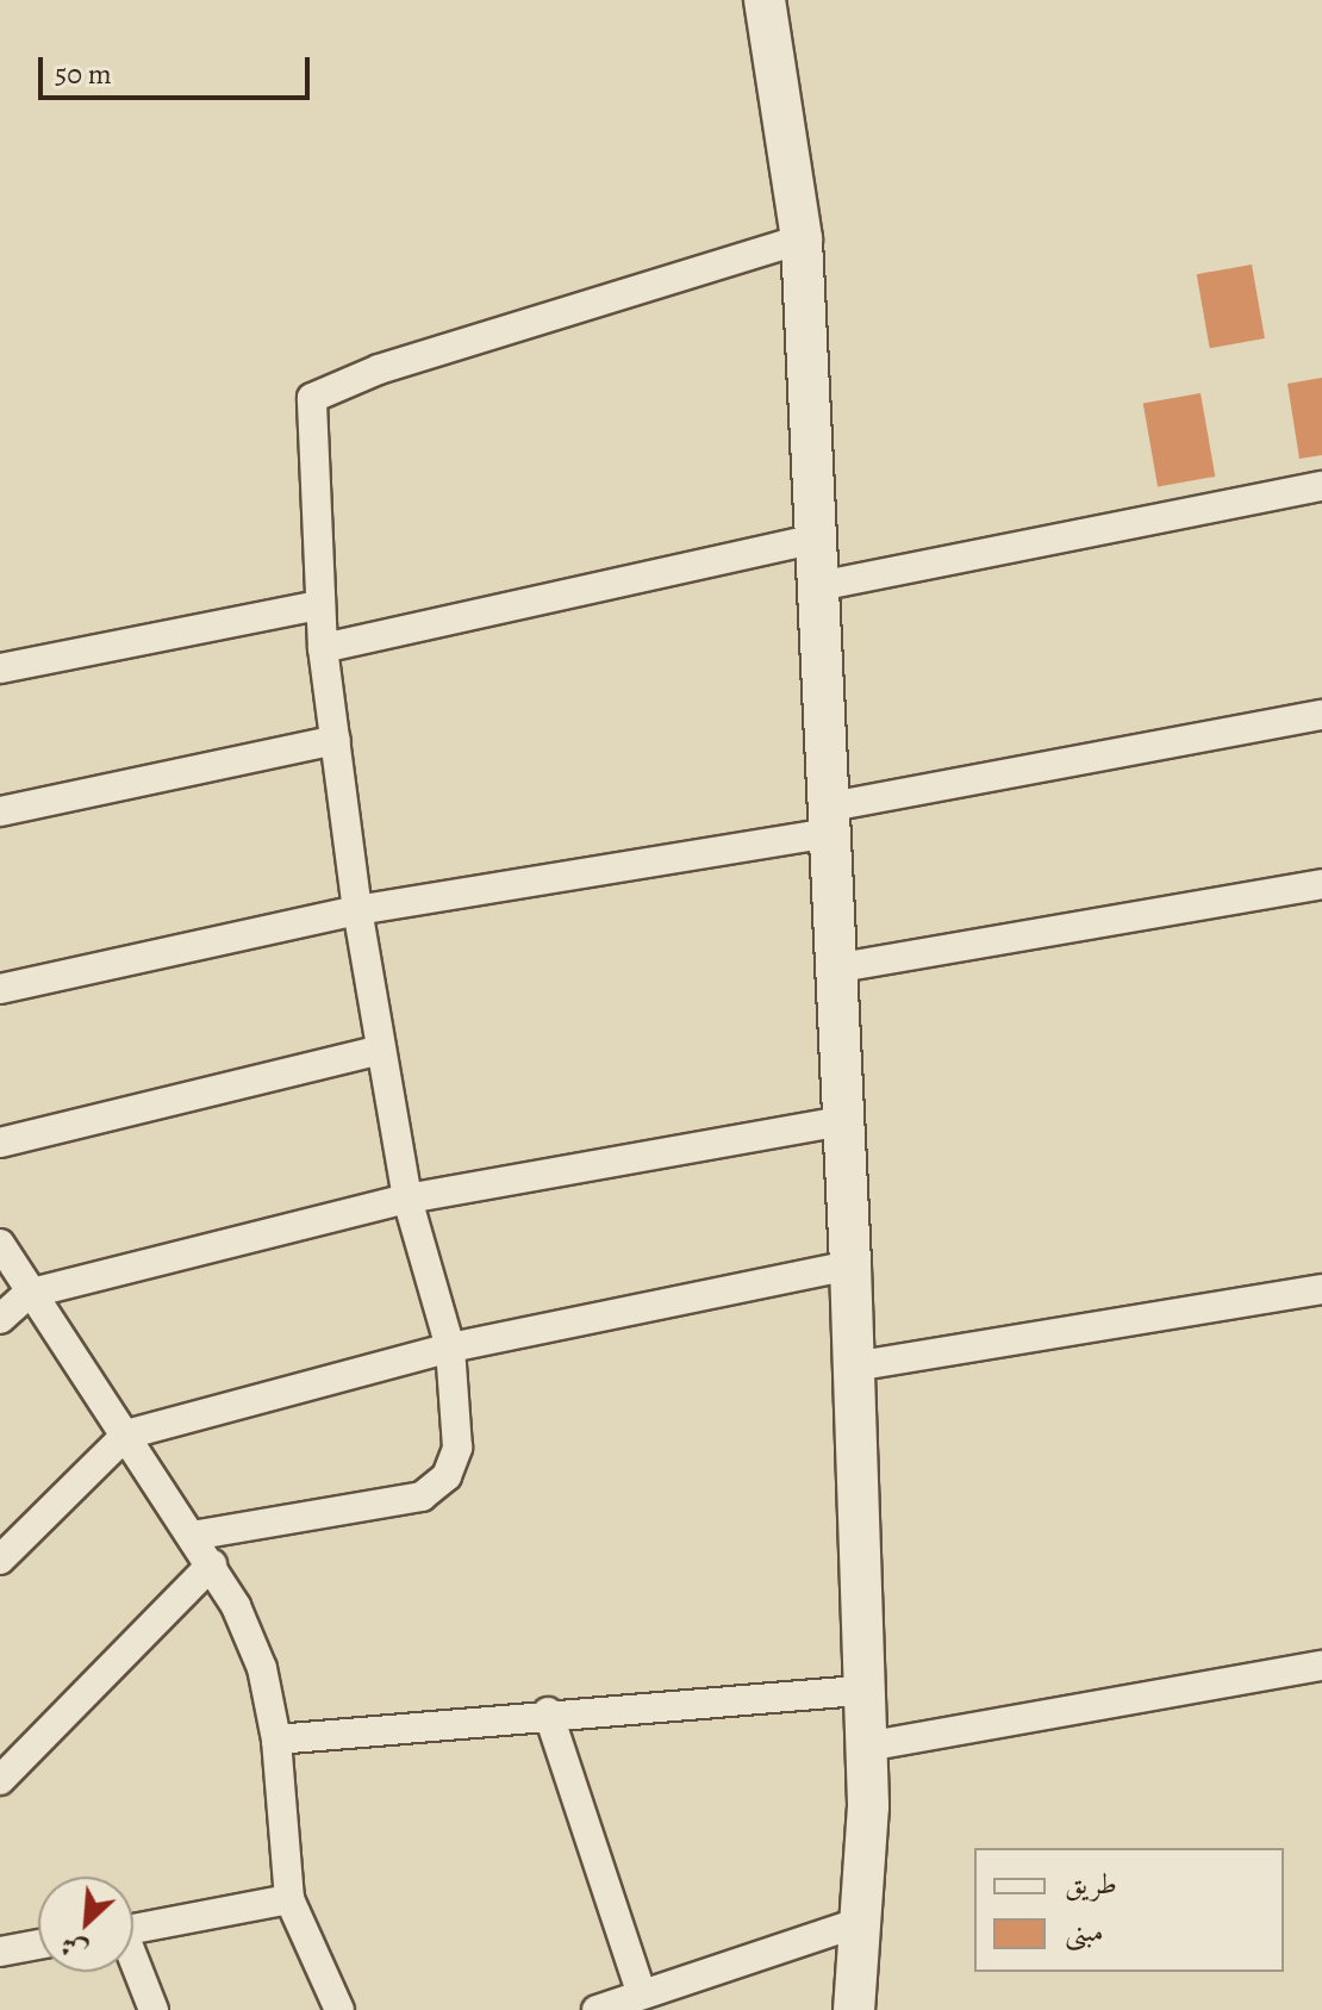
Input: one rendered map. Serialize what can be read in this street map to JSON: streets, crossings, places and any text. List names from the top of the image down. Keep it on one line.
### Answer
{"legend":["طريق","مبنى"],"scale_bar":"50 m","north":"bottom left"}
